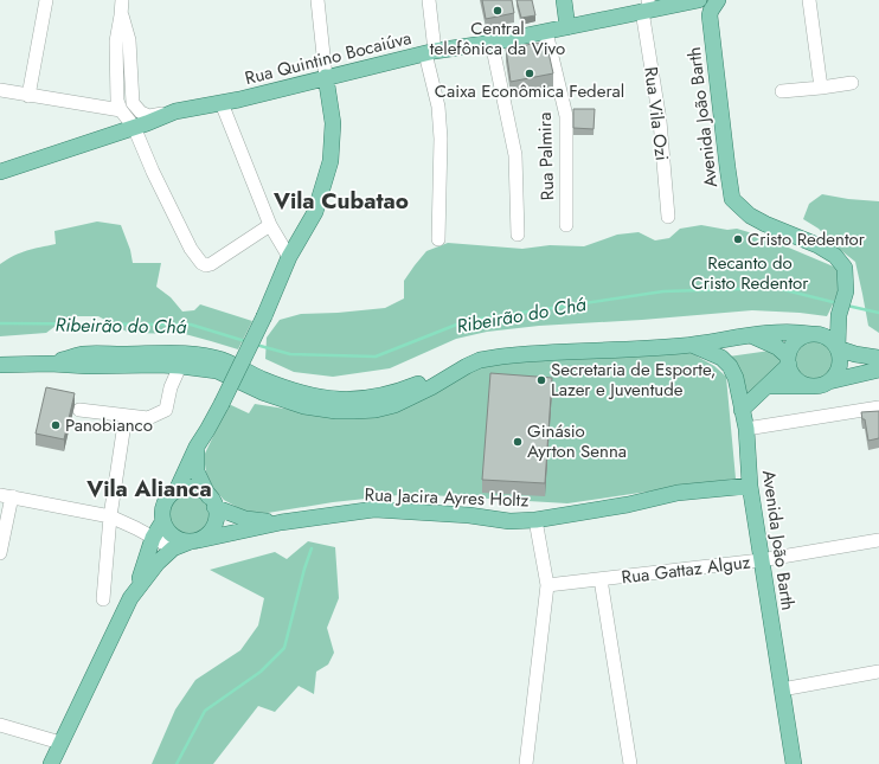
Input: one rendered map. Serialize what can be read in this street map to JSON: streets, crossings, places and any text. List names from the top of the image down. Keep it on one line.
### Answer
{"streets":{"main road":["Rua Quintino Bocaiúva","Avenida João Barth","Rua Jacira Ayres Holtz"],"street":["Rua Vila Ozi","Rua Palmira","Rua Gattaz Alguz"]},"crossings":[["Rua Quintino Bocaiúva","Rua Vila Ozi"],["Rua Quintino Bocaiúva","Rua Palmira"],["Avenida João Barth","Rua Jacira Ayres Holtz"],["Avenida João Barth","Rua Gattaz Alguz"]],"districts":["Vila Cubatao","Vila Alianca"],"water":["Ribeirão do Chá"],"parks":["Recanto do Cristo Redentor"],"places":["Central telefônica da Vivo","Caixa Econômica Federal","Cristo Redentor","Secretaria de Esporte, Lazer e Juventude","Panobianco","Ginásio Ayrton Senna"]}
